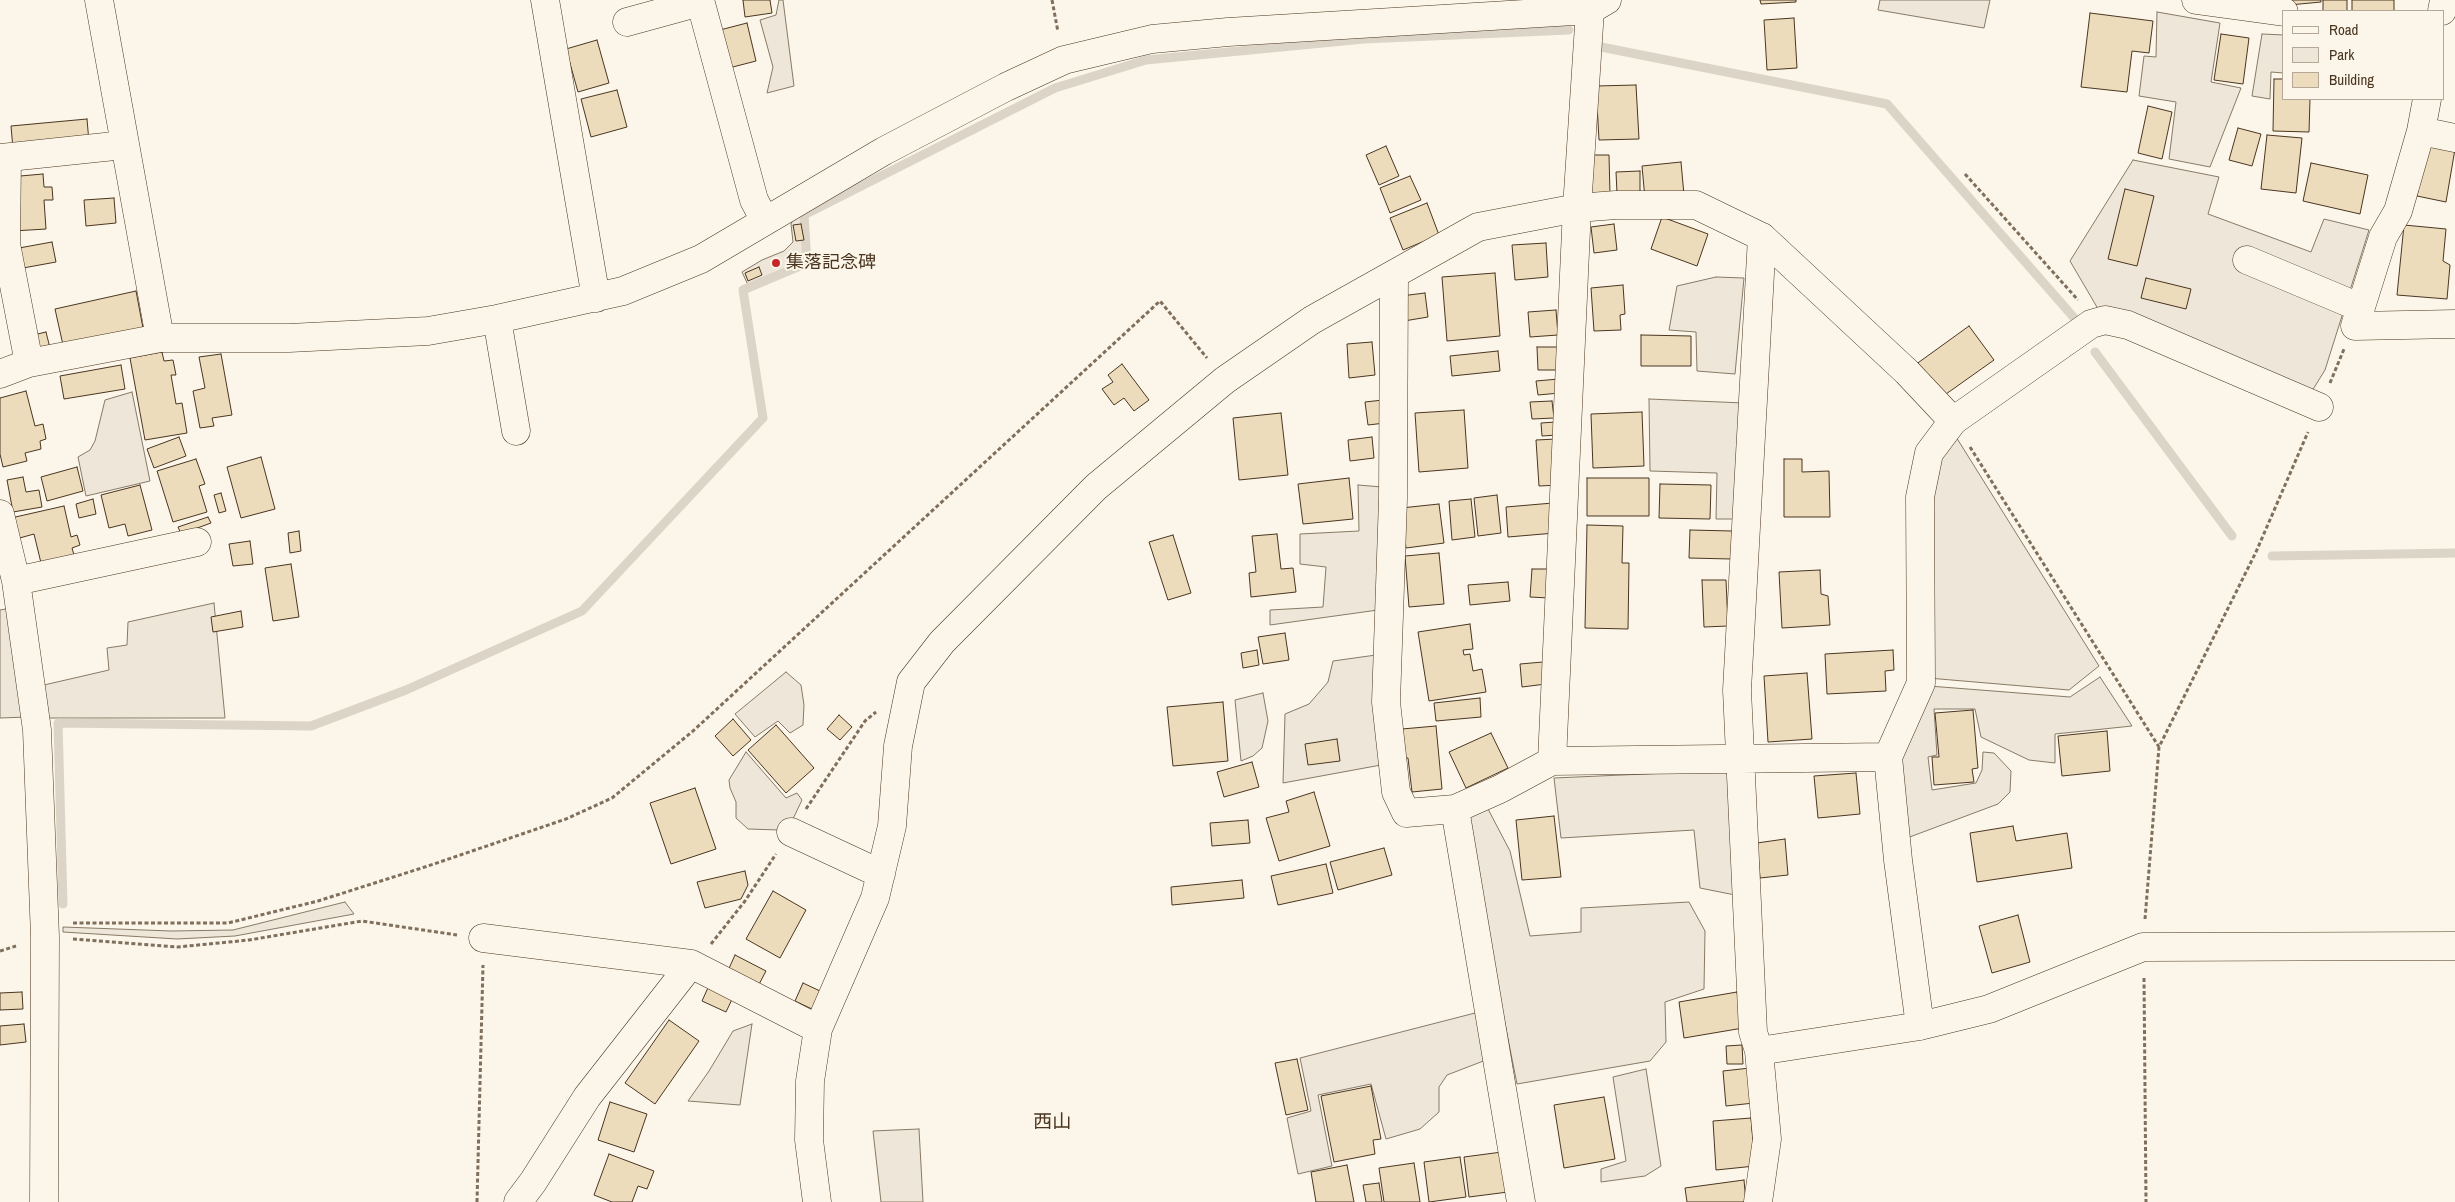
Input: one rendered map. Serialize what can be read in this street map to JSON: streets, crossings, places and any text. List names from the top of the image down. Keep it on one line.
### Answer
{"districts":["西山"],"places":["集落記念碑"],"legend":["Road","Park","Building"]}
